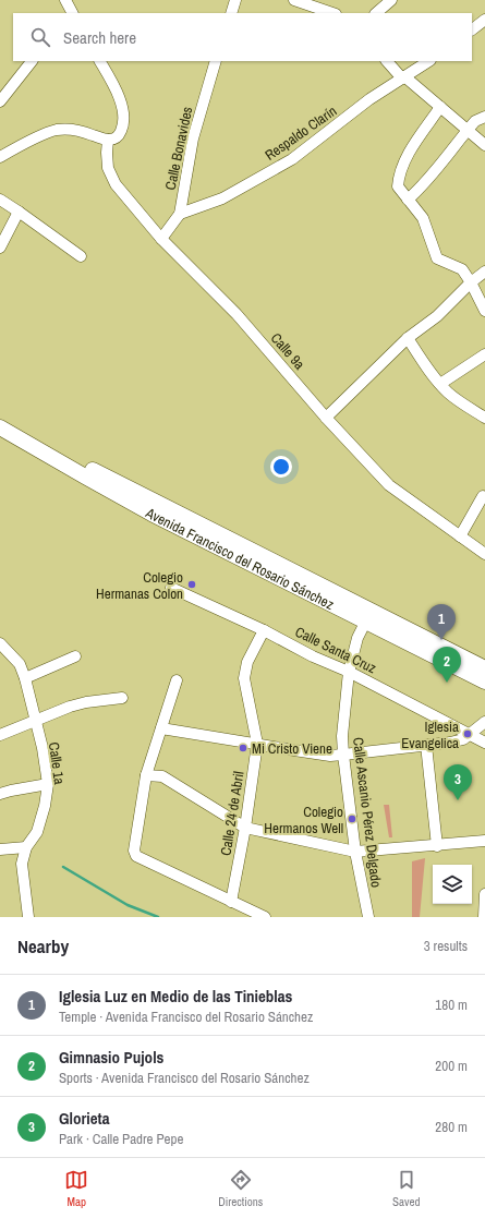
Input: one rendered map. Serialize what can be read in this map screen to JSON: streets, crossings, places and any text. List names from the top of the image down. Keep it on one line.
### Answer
{"streets":{"main road":["Avenida Francisco del Rosario Sánchez"],"street":["Respaldo Clarín","Calle Bonavides","Calle 9a","Calle Santa Cruz","Calle 1a","Calle Ascanio Pérez Delgado","Calle 24 de Abril"]},"crossings":[["Respaldo Clarín","Calle Bonavides"],["Calle Bonavides","Calle 9a"],["Avenida Francisco del Rosario Sánchez","Calle Ascanio Pérez Delgado"],["Calle Santa Cruz","Calle Ascanio Pérez Delgado"],["Calle Santa Cruz","Calle 24 de Abril"]],"places":["Colegio Hermanas Colon","Iglesia Evangelica","Mi Cristo Viene","Colegio Hermanos Well"],"page":{"search":"Search here","pins":["1","2","3"],"heading":["Nearby","3 results"],"list":[{"mark":"1","name":"Iglesia Luz en Medio de las Tinieblas","note":"Temple · Avenida Francisco del Rosario Sánchez","value":"180 m"},{"mark":"2","name":"Gimnasio Pujols","note":"Sports · Avenida Francisco del Rosario Sánchez","value":"200 m"},{"mark":"3","name":"Glorieta","note":"Park · Calle Padre Pepe","value":"280 m"}],"nav":["Map","Directions","Saved"]}}
